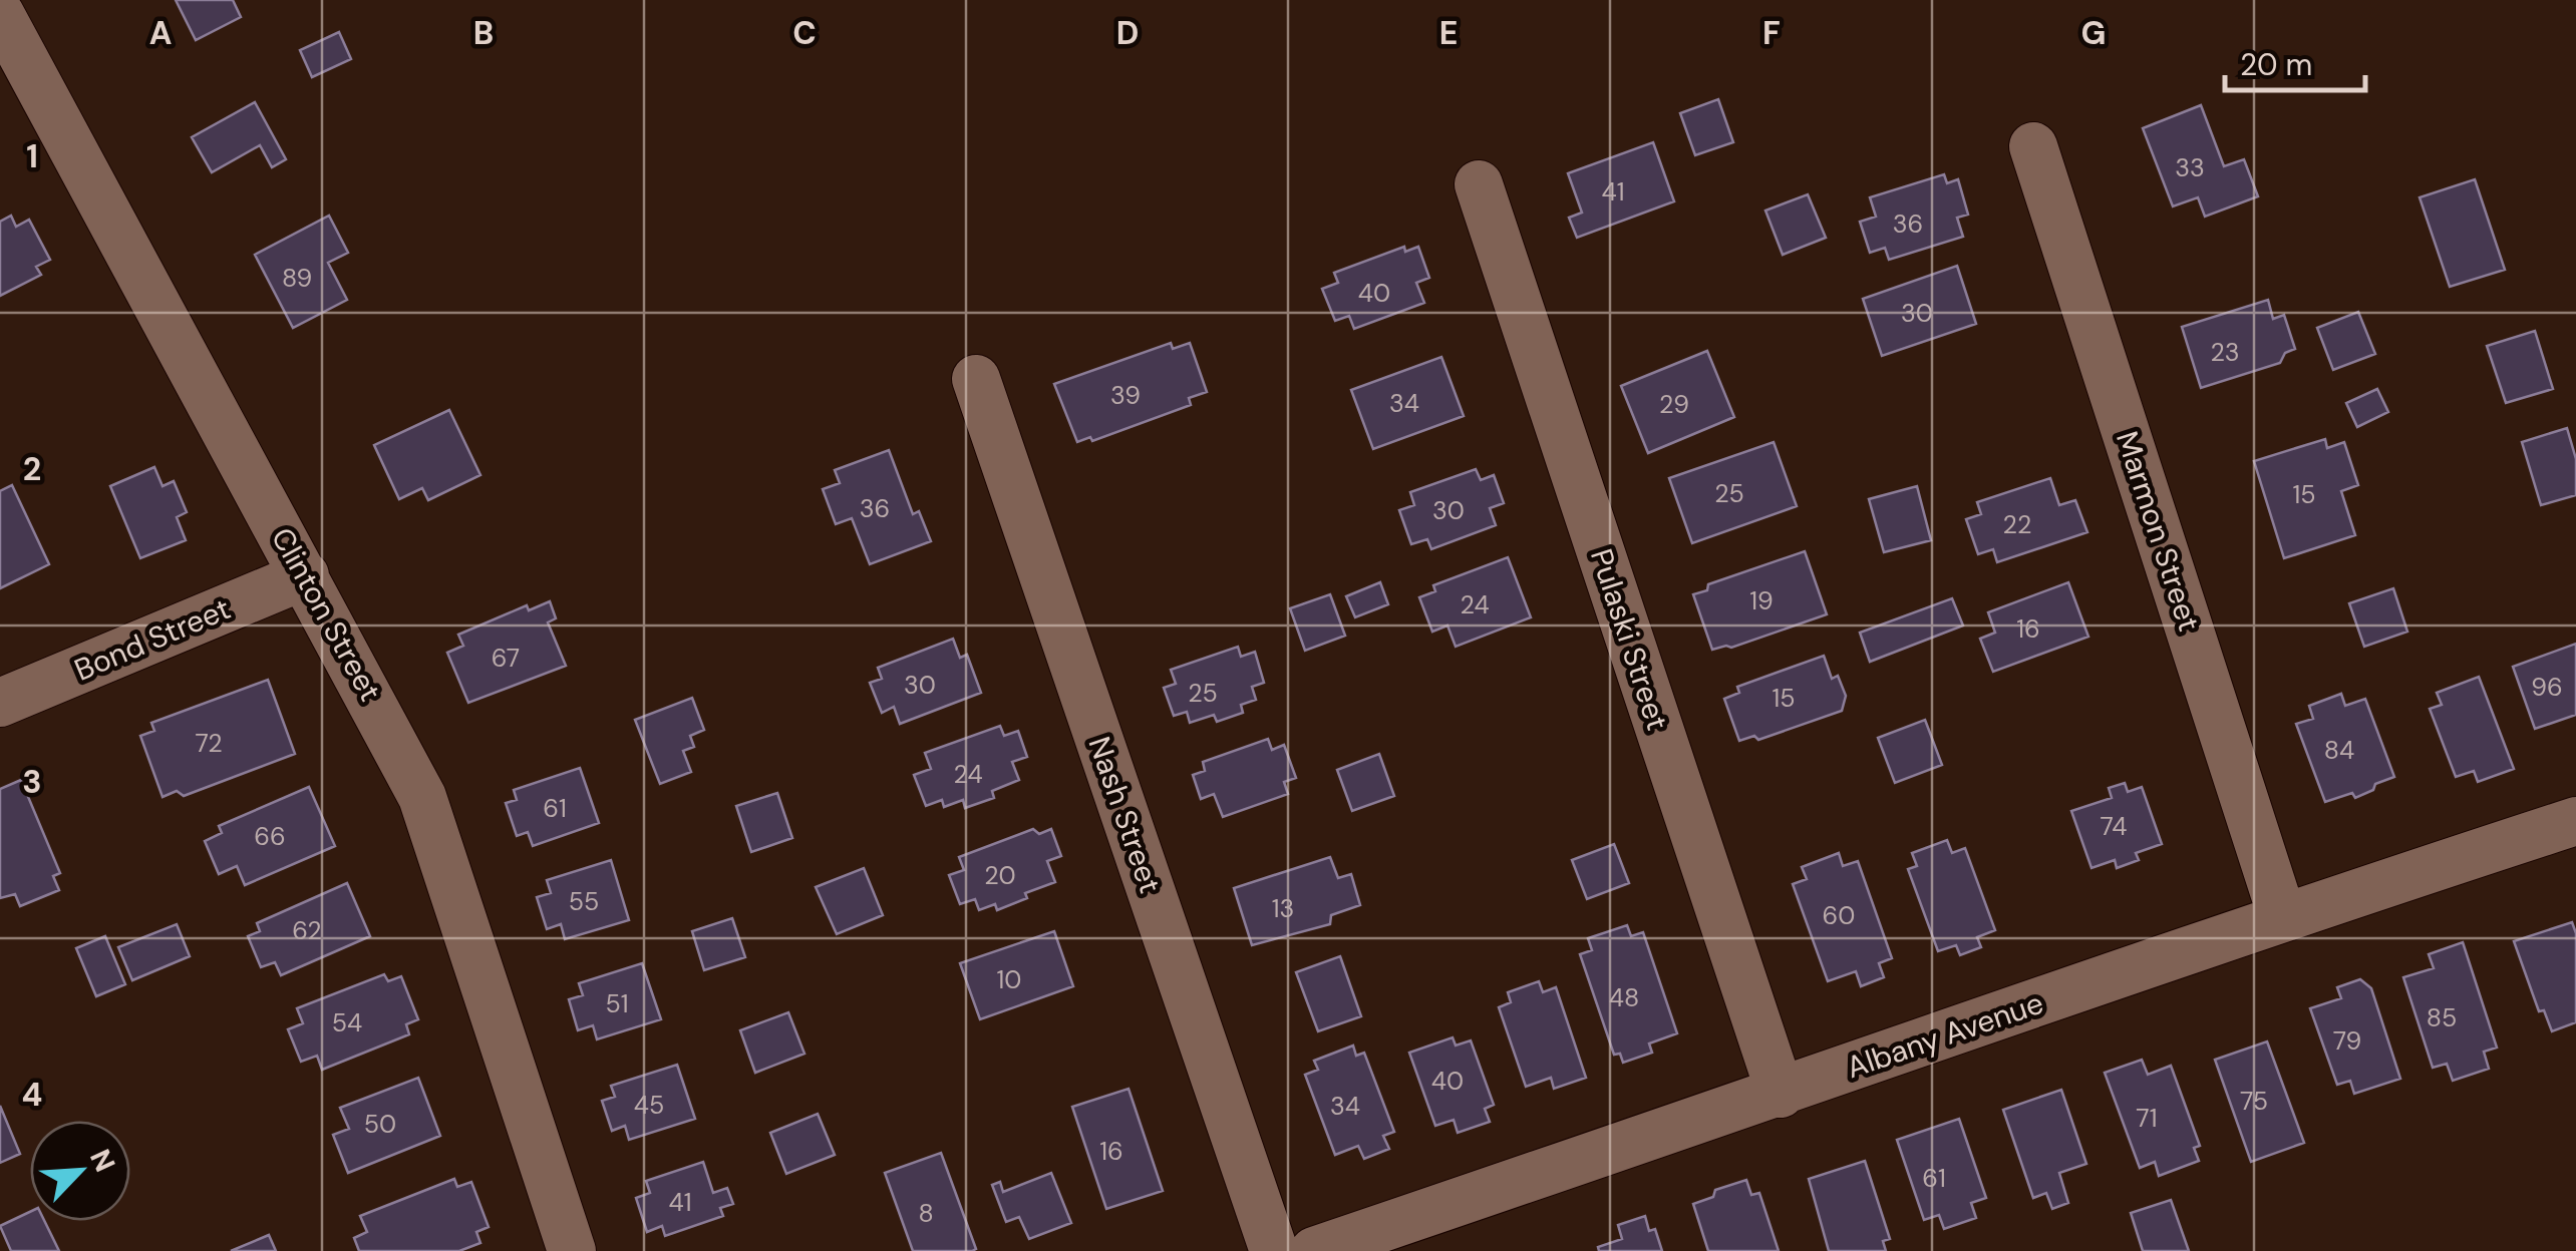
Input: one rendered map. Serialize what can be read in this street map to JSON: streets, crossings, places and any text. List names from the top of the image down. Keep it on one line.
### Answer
{"streets":{"street":["Marmon Street","Clinton Street","Bond Street","Pulaski Street","Nash Street","Albany Avenue"]},"crossings":[["Marmon Street","Albany Avenue"],["Clinton Street","Bond Street"],["Pulaski Street","Albany Avenue"]],"house_numbers":["33","41","36","89","40","30","23","39","34","29","25","15","36","30","22","19","24","16","67","30","96","25","15","72","84","24","61","74","66","20","55","13","60","62","10","48","51","85","54","79","40","75","45","34","71","50","16","61","41","8"],"scale_bar":"20 m","north":"top right","grid":{"columns":["A","B","C","D","E","F","G"],"rows":["1","2","3","4"]}}
